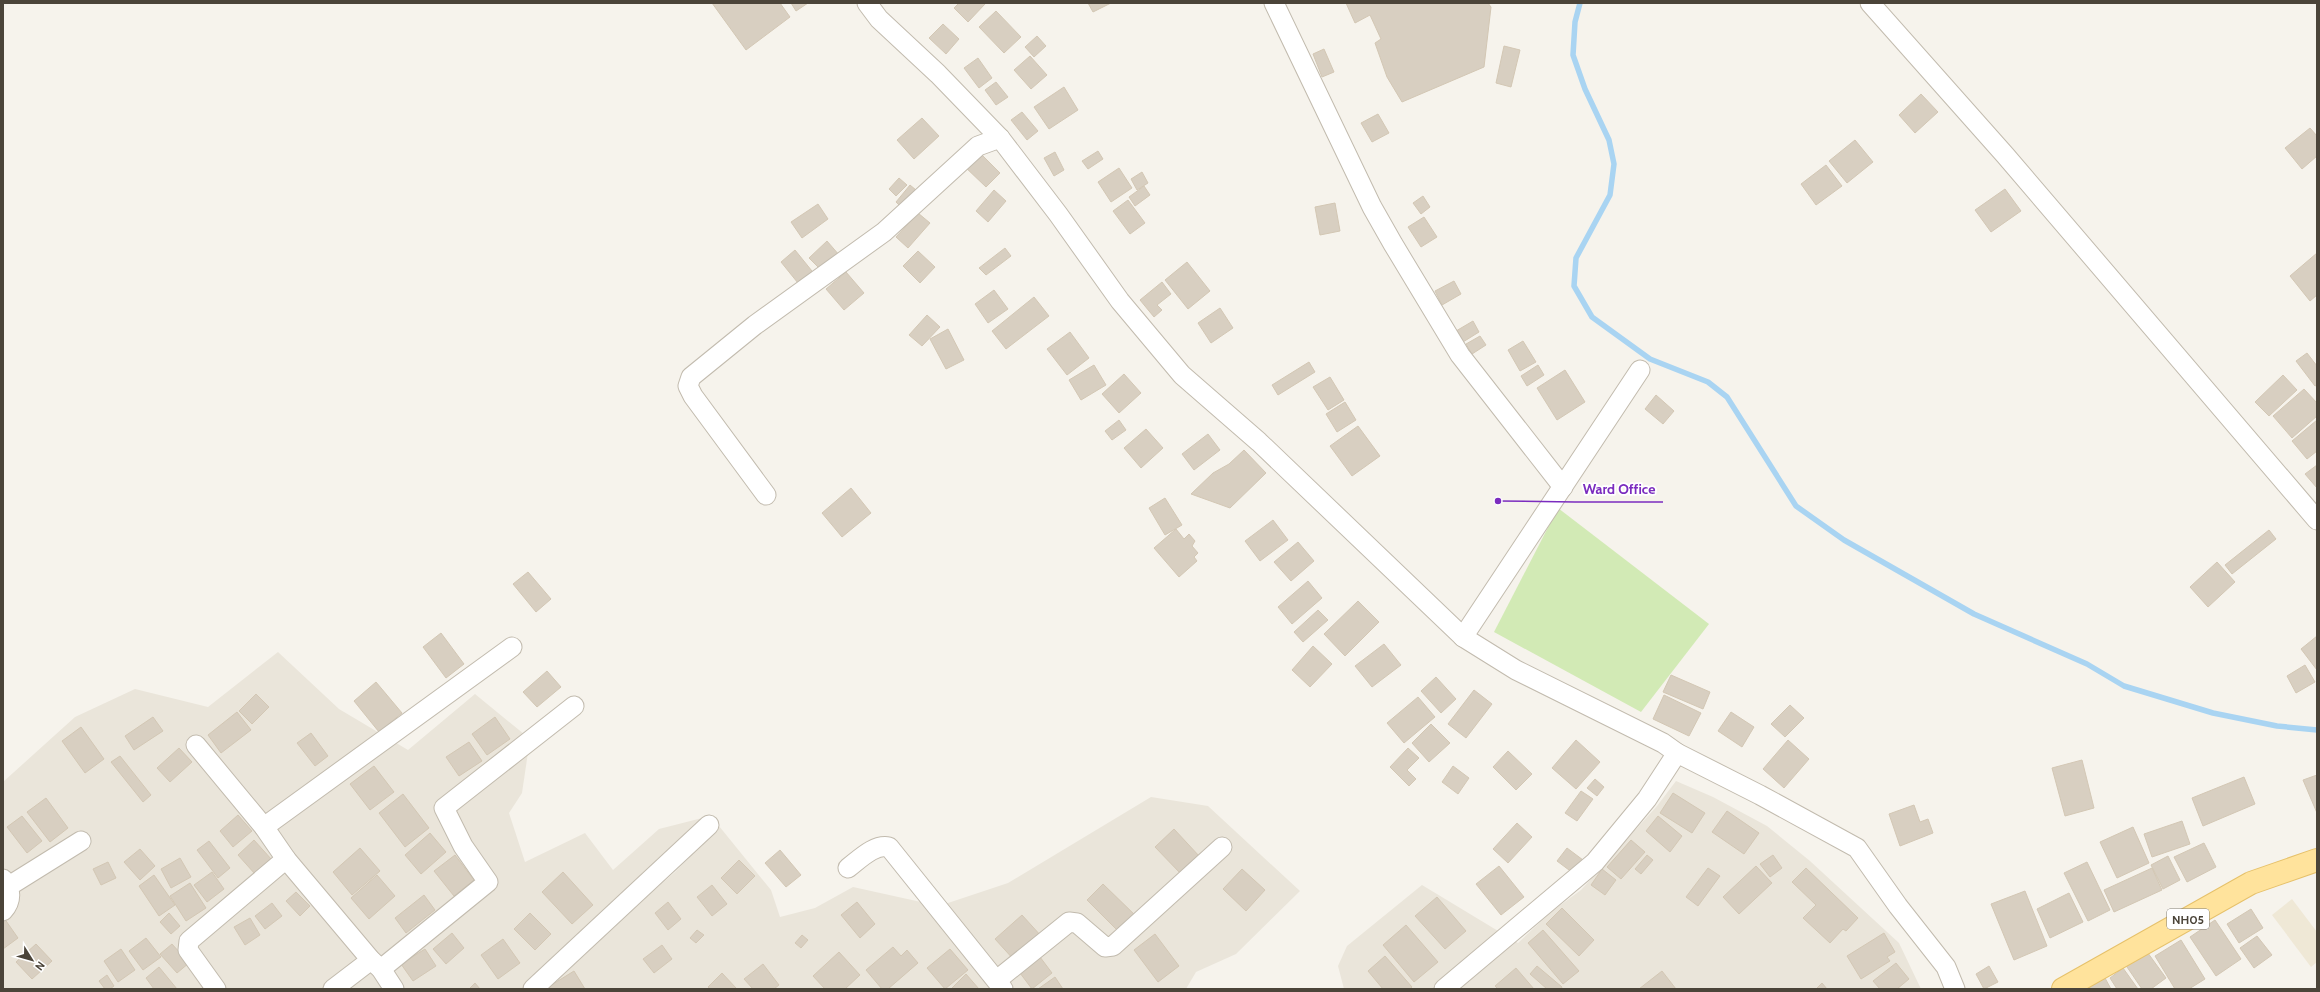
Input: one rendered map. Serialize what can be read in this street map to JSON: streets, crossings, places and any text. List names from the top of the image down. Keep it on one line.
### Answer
{"streets":{"main road":["NH05"]},"places":["Ward Office"],"north":"bottom right"}
